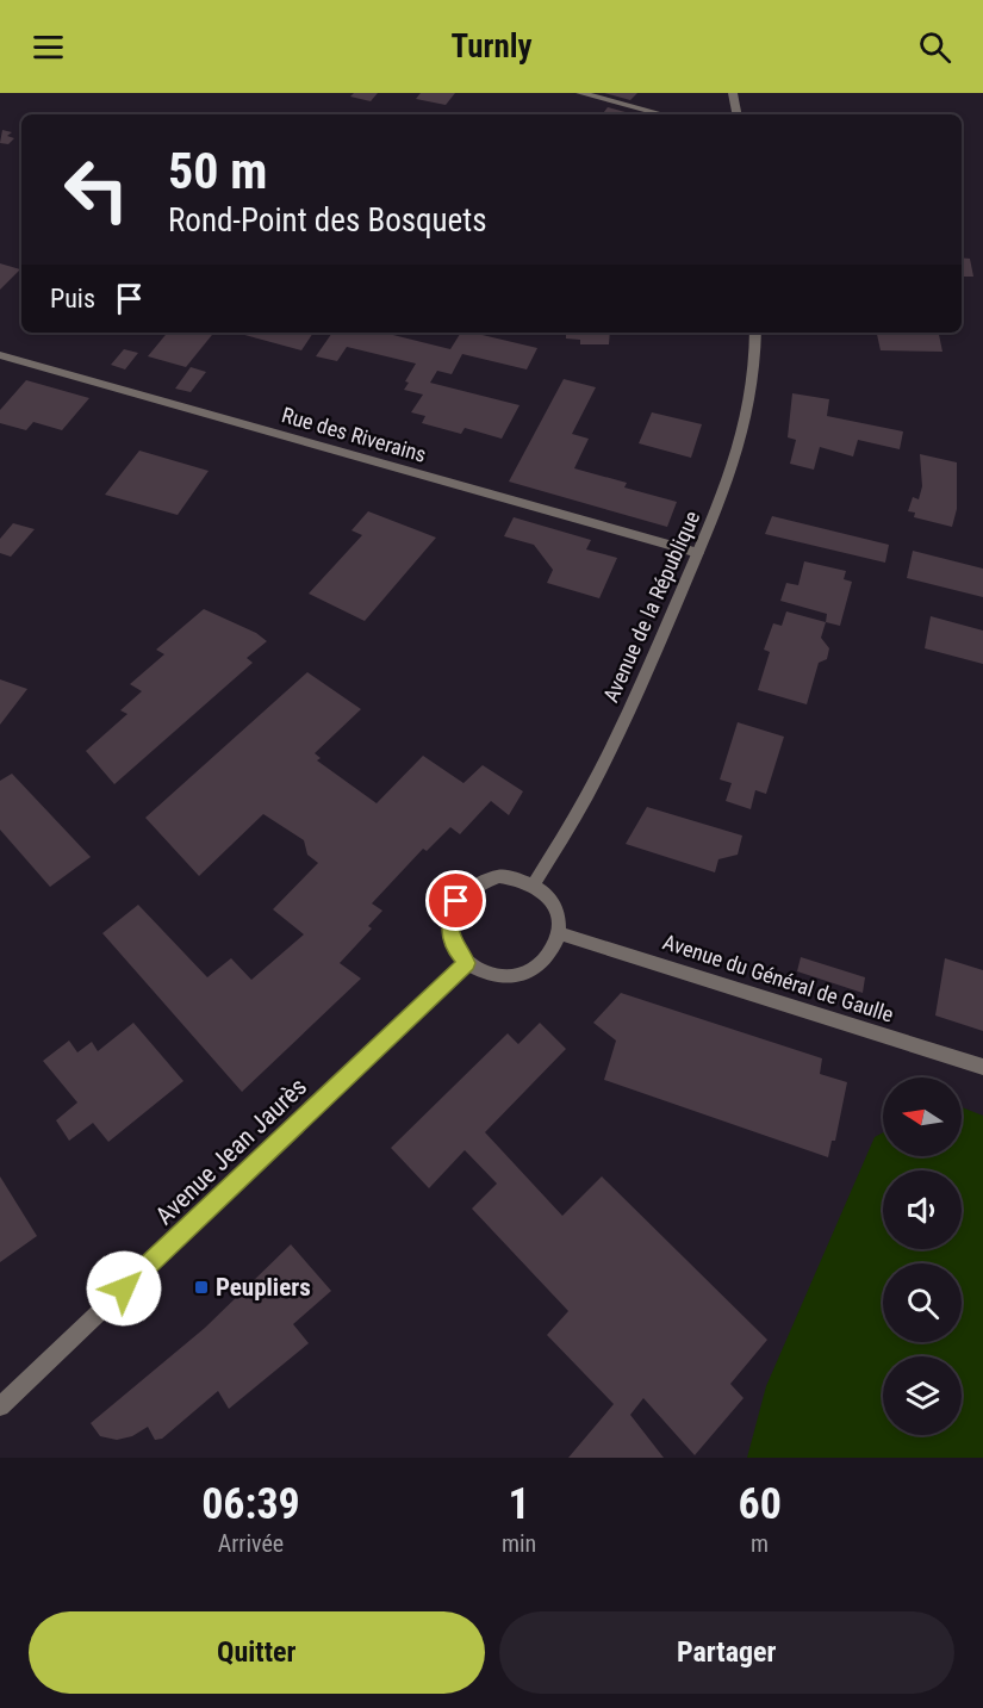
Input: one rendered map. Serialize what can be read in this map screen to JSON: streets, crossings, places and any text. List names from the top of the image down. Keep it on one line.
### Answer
{"streets":{"street":["Rue des Riverains","Avenue de la République","Avenue du Général de Gaulle","Avenue Jean Jaurès"]},"crossings":[["Rue des Riverains","Avenue de la République"],["Avenue de la République","Avenue du Général de Gaulle"],["Avenue de la République","Avenue Jean Jaurès"],["Avenue du Général de Gaulle","Avenue Jean Jaurès"]],"places":{"transit":["Peupliers"]},"north":"left","page":{"header":"Turnly","turn":["50 m","Rond-Point des Bosquets"],"then":"Puis","eta":["06:39","Arrivée","1","min","60","m"],"buttons":["Quitter","Partager"]}}
